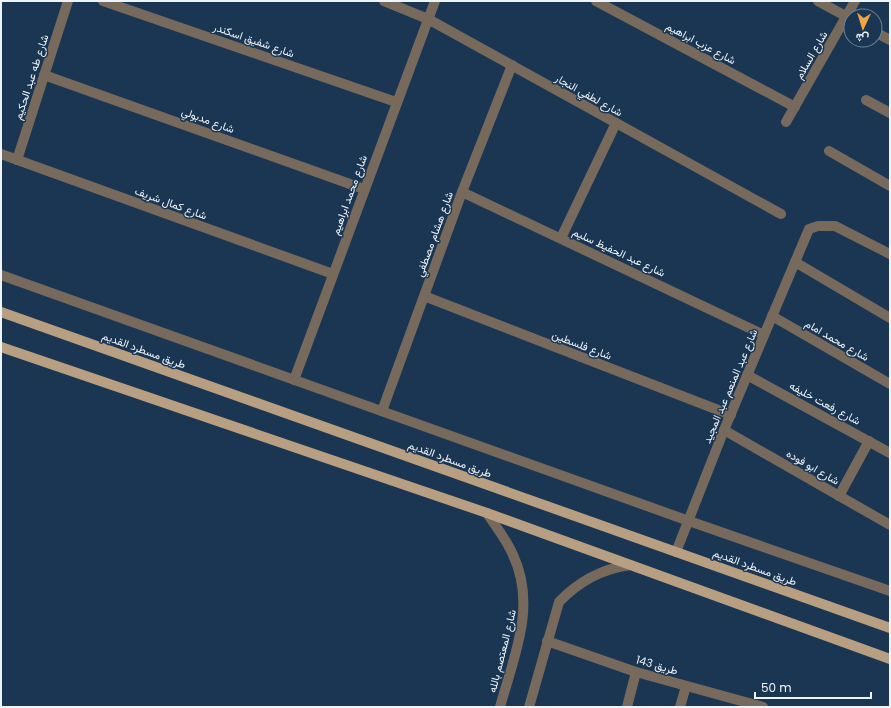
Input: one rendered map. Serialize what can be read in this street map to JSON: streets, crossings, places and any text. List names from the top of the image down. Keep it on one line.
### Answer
{"streets":{"main road":["طريق مسطرد القديم"],"street":["شارع شفيق اسكندر","شارع عزب ابراهيم","شارع السلام","شارع طه عبد الحكيم","شارع لطفي النجار","شارع مدبولي","شارع محمد ابراهيم","شارع كمال شريف","شارع هشام مصطفي","شارع عبد الحفيظ سليم","شارع محمد امام","شارع فلسطين","شارع عبد المنعم عبد المجيد","شارع رفعت خليفه","شارع ابو فوده","شارع المعتصم بالله","طريق 143"]},"crossings":[["شارع شفيق اسكندر","شارع محمد ابراهيم"],["شارع عزب ابراهيم","شارع السلام"],["شارع طه عبد الحكيم","شارع مدبولي"],["شارع طه عبد الحكيم","شارع كمال شريف"],["شارع لطفي النجار","شارع محمد ابراهيم"],["شارع لطفي النجار","شارع هشام مصطفي"],["شارع مدبولي","شارع محمد ابراهيم"],["شارع محمد ابراهيم","شارع كمال شريف"],["شارع هشام مصطفي","شارع عبد الحفيظ سليم"],["شارع هشام مصطفي","شارع فلسطين"],["شارع عبد الحفيظ سليم","شارع عبد المنعم عبد المجيد"],["شارع محمد امام","شارع عبد المنعم عبد المجيد"],["شارع فلسطين","شارع عبد المنعم عبد المجيد"],["طريق مسطرد القديم","شارع عبد المنعم عبد المجيد"],["شارع عبد المنعم عبد المجيد","شارع رفعت خليفه"],["شارع عبد المنعم عبد المجيد","شارع ابو فوده"]],"scale_bar":"50 m","north":"bottom"}
